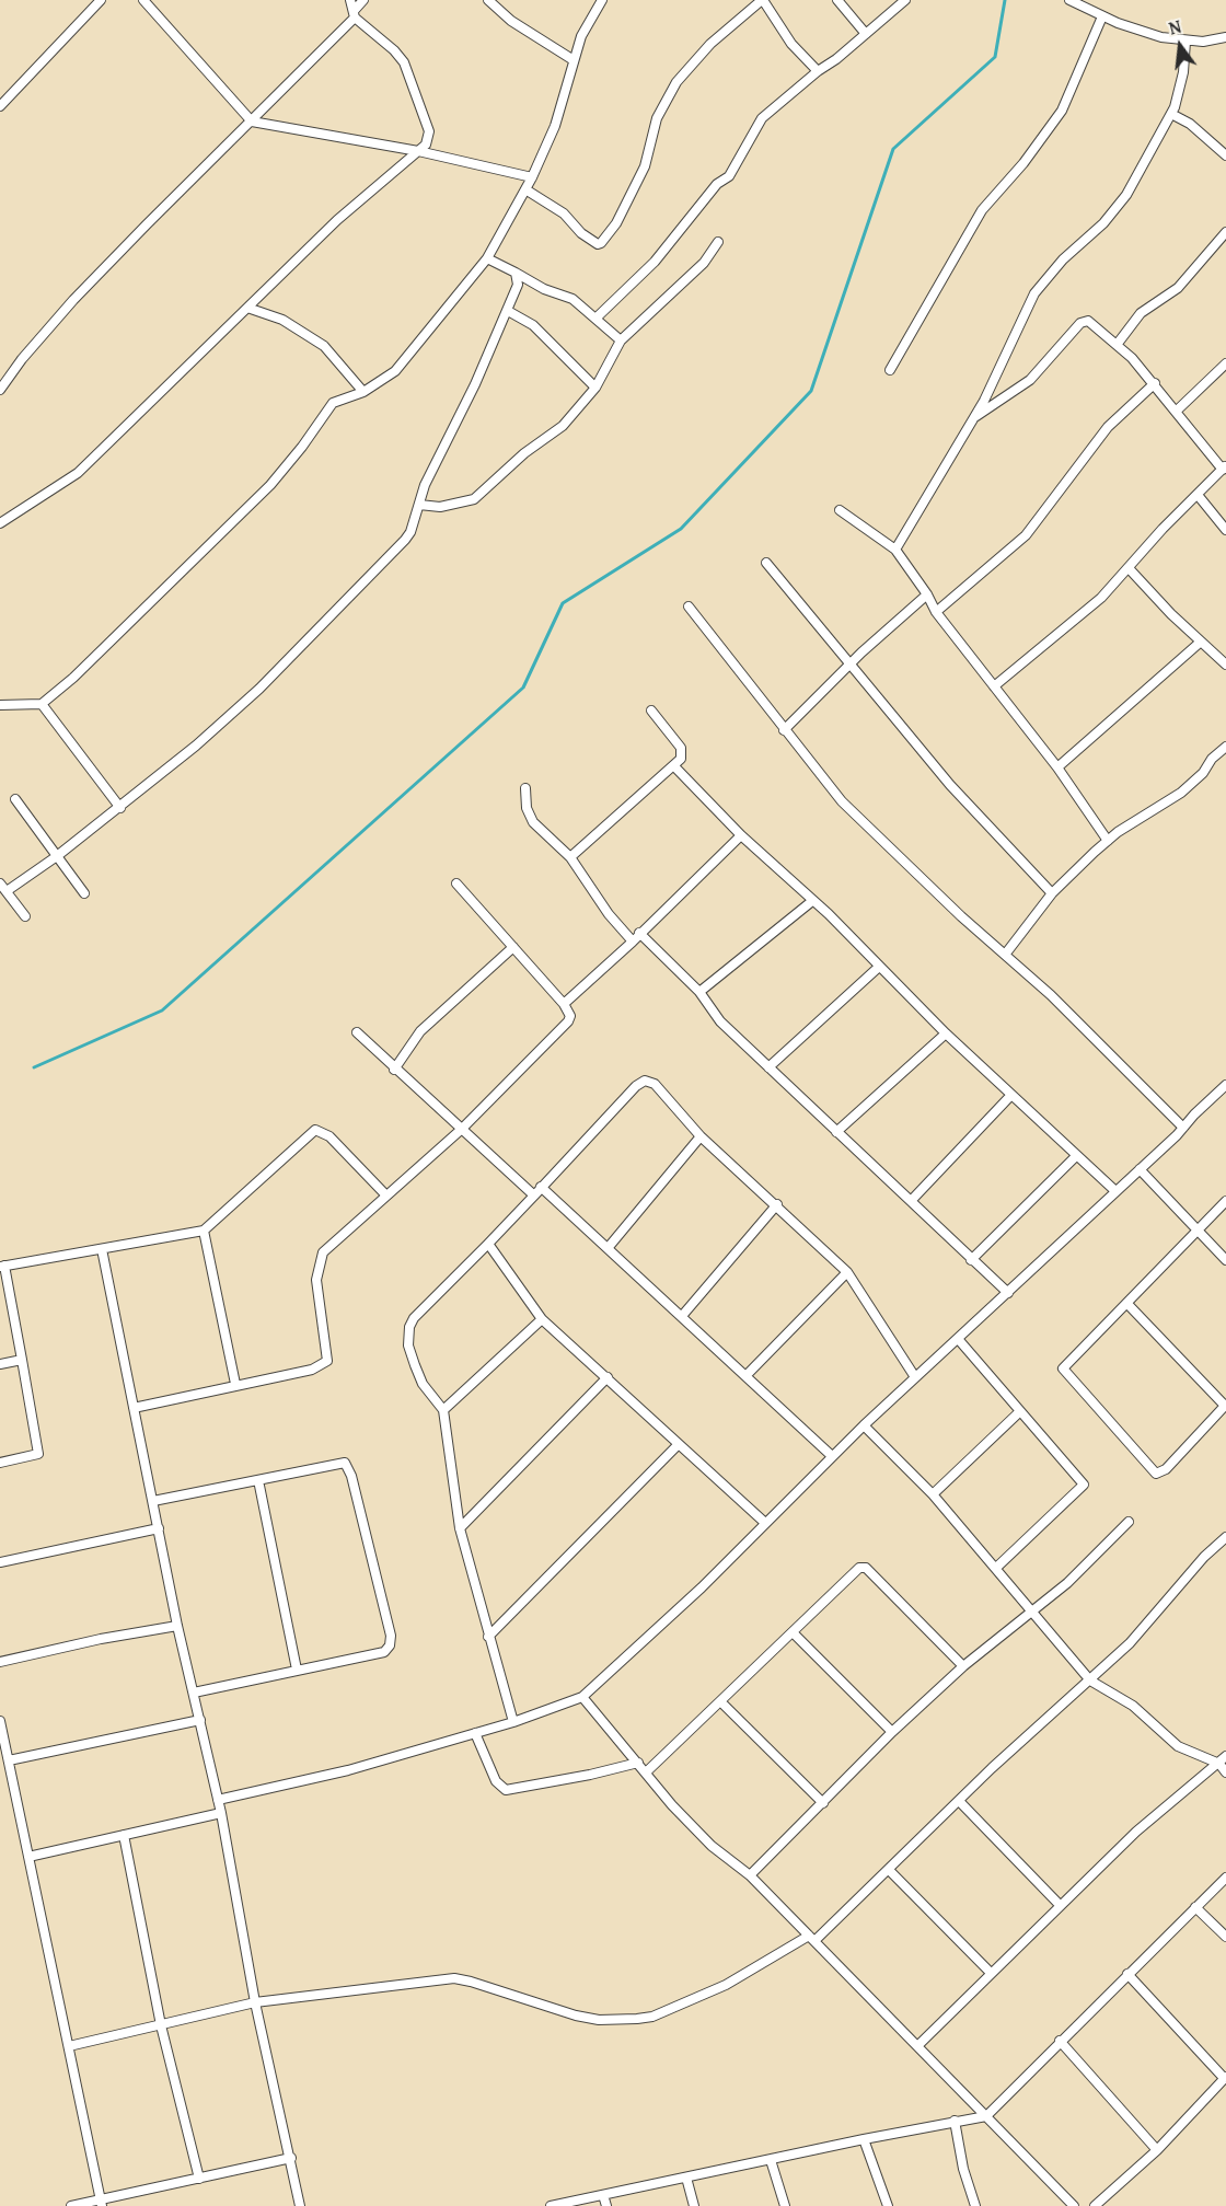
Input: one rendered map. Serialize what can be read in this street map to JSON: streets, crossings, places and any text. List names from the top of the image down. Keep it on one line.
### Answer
{"north":"top"}
